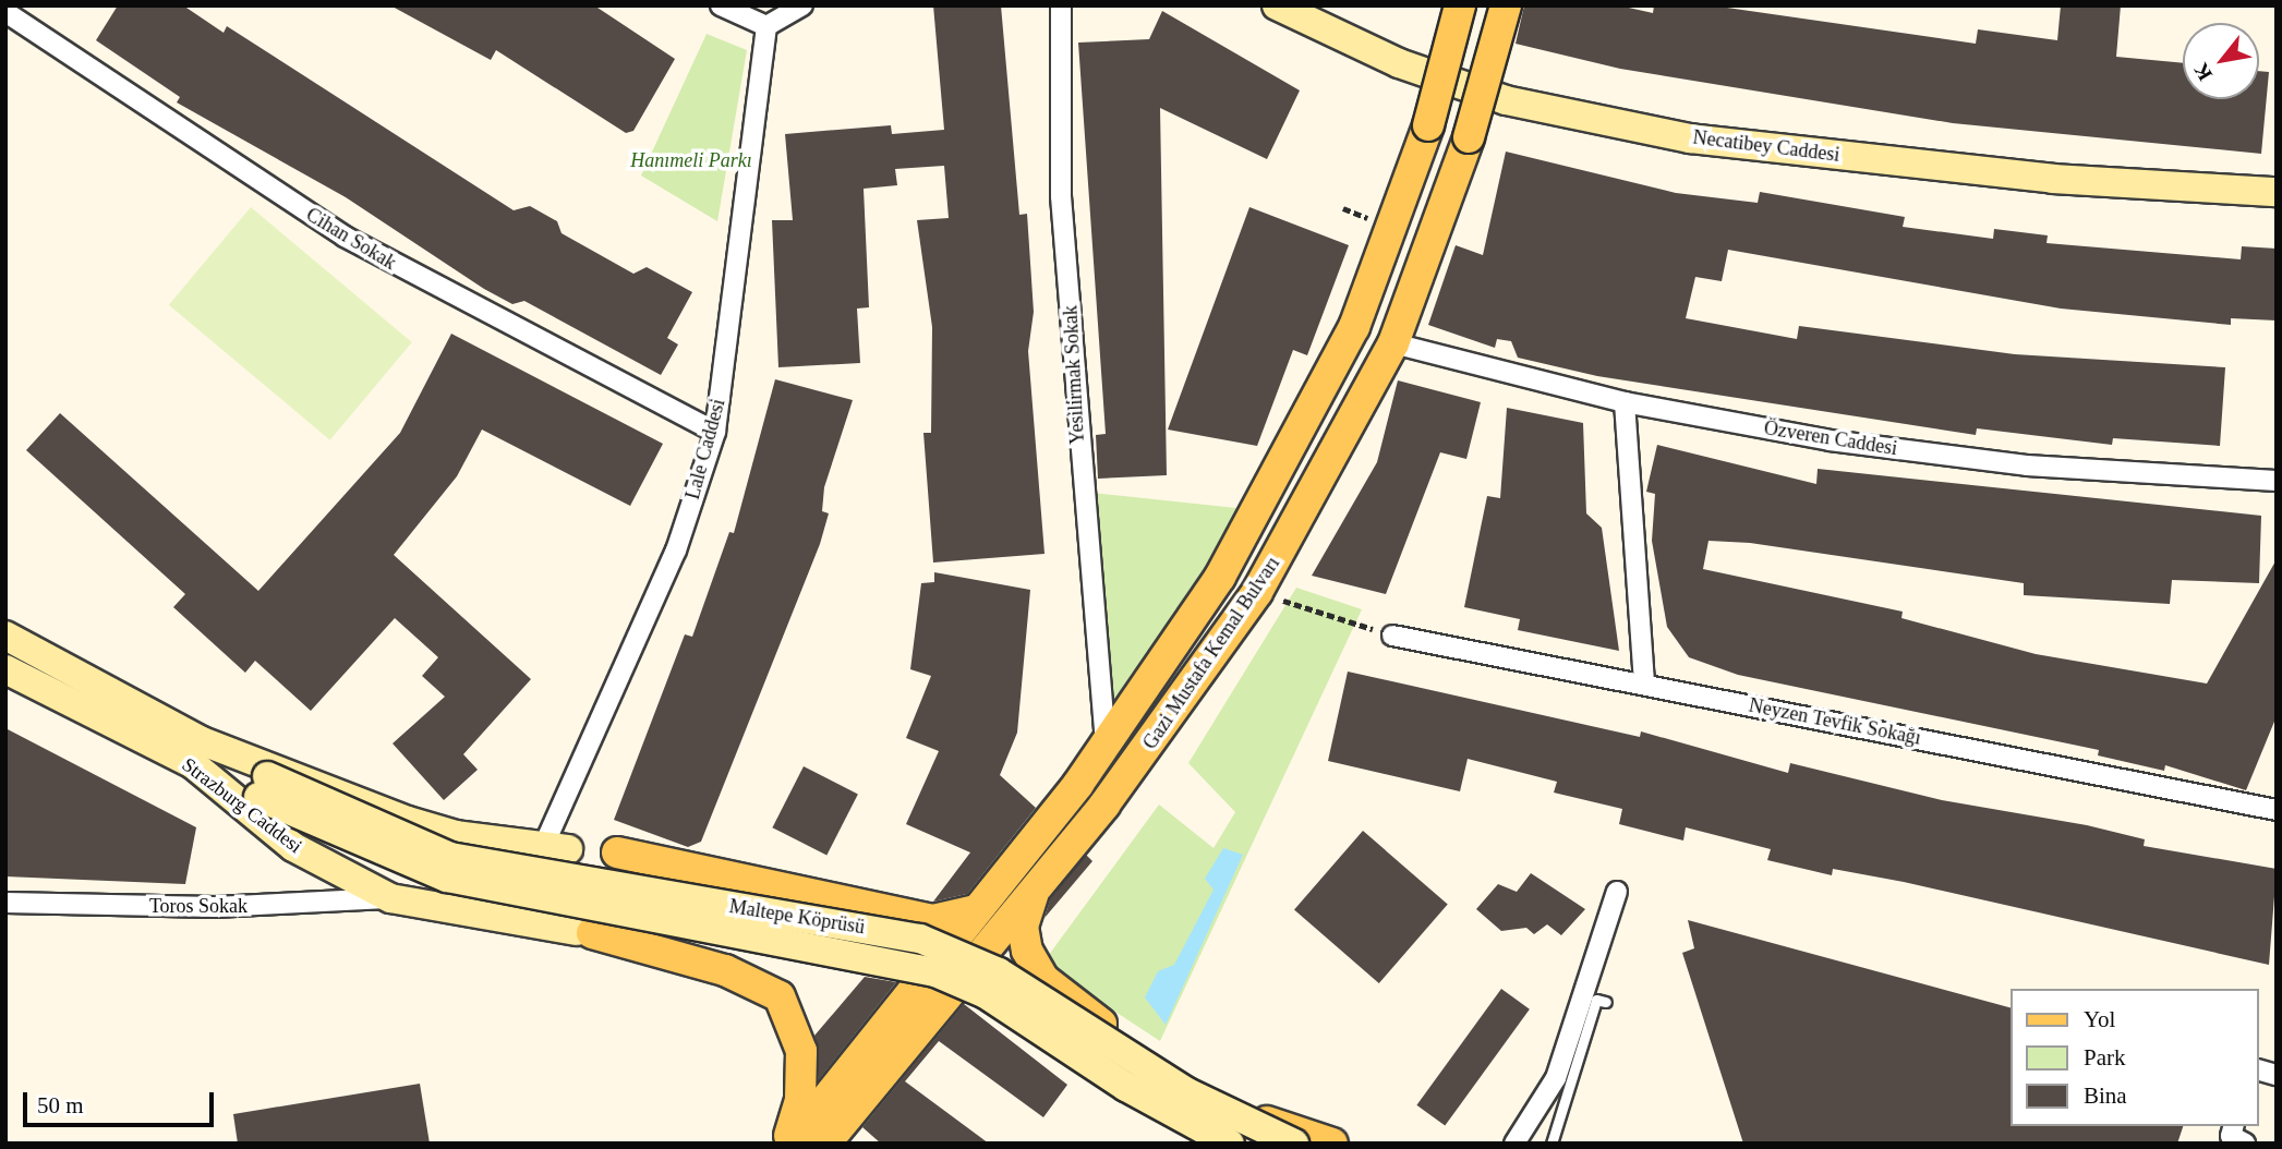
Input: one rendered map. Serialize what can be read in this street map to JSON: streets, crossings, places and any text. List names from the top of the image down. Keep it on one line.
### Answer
{"streets":{"main road":["Necatibey Caddesi","Gazi Mustafa Kemal Bulvarı","Strazburg Caddesi","Maltepe Köprüsü"],"street":["Cihan Sokak","Yesilirmak Sokak","Özveren Caddesi","Lale Caddesi","Neyzen Tevfik Sokağı","Toros Sokak"]},"crossings":[["Cihan Sokak","Lale Caddesi"],["Yesilirmak Sokak","Gazi Mustafa Kemal Bulvarı"],["Özveren Caddesi","Gazi Mustafa Kemal Bulvarı"],["Lale Caddesi","Strazburg Caddesi"],["Strazburg Caddesi","Toros Sokak"]],"parks":["Hanımeli Parkı"],"legend":["Yol","Park","Bina"],"scale_bar":"50 m","north":"bottom left"}
